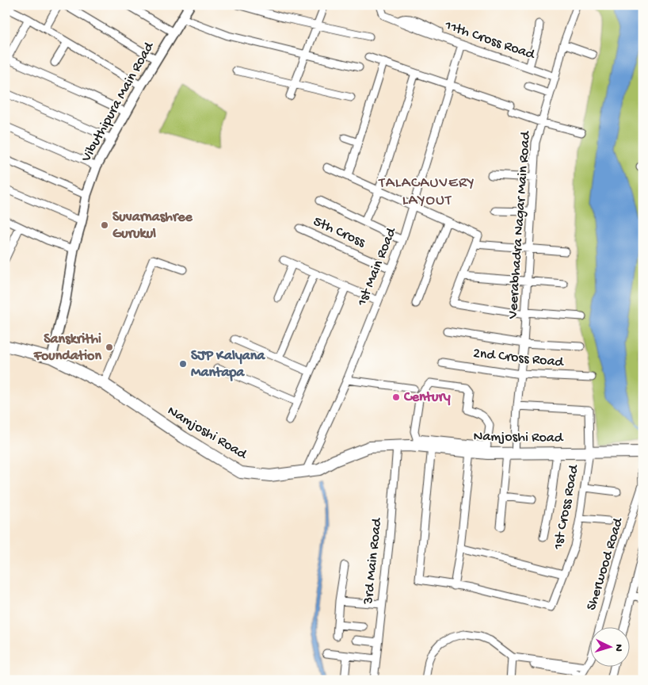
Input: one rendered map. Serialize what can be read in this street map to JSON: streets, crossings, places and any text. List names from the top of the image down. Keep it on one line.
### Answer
{"streets":{"main road":["Namjoshi Road"],"street":["11th Cross Road","Vibuthipura Main Road","Veerabhadra Nagar Main Road","5th Cross","1st Main Road","2nd Cross Road","1st Cross Road","3rd Main Road","Sherwood Road"]},"crossings":[["11th Cross Road","Veerabhadra Nagar Main Road"],["11th Cross Road","1st Main Road"],["Vibuthipura Main Road","Namjoshi Road"],["Veerabhadra Nagar Main Road","2nd Cross Road"],["Veerabhadra Nagar Main Road","Namjoshi Road"],["Veerabhadra Nagar Main Road","1st Cross Road"],["5th Cross","1st Main Road"],["1st Main Road","Namjoshi Road"],["Namjoshi Road","1st Cross Road"],["Namjoshi Road","3rd Main Road"],["Namjoshi Road","Sherwood Road"]],"districts":["TALACAUVERY LAYOUT"],"places":["Suvarnashree Gurukul","Sanskrithi Foundation","SJP Kalyana Mantapa","Century"],"north":"right"}
